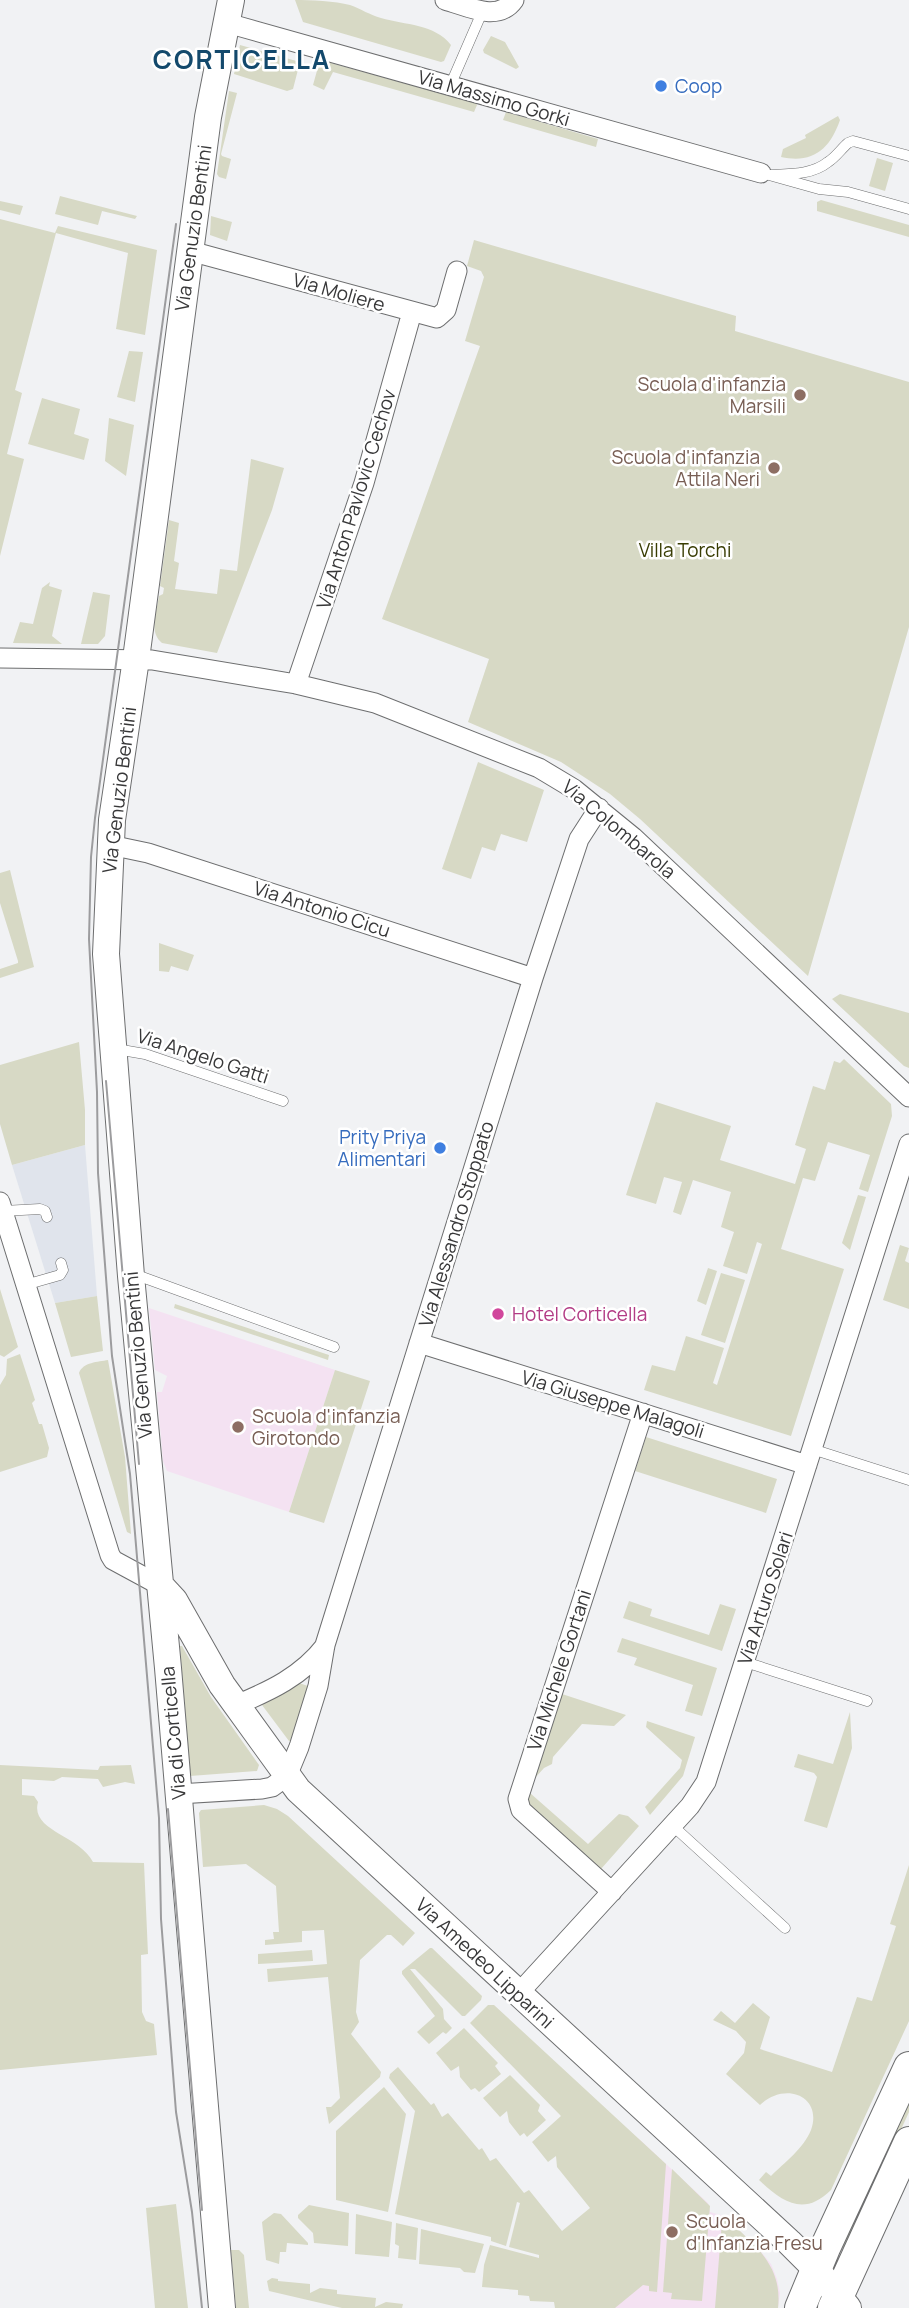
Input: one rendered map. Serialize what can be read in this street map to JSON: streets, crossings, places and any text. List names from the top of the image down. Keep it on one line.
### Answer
{"streets":{"street":["Via Massimo Gorki","Via Genuzio Bentini","Via Moliere","Via Anton Pavlovic Cechov","Via Colombarola","Via Antonio Cicu","Via Alessandro Stoppato","Via Giuseppe Malagoli","Via Arturo Solari","Via Michele Gortani","Via di Corticella","Via Amedeo Lipparini"],"lane":["Via Angelo Gatti"]},"crossings":[["Via Massimo Gorki","Via Genuzio Bentini"],["Via Genuzio Bentini","Via Moliere"],["Via Genuzio Bentini","Via Colombarola"],["Via Genuzio Bentini","Via Antonio Cicu"],["Via Genuzio Bentini","Via Angelo Gatti"],["Via Genuzio Bentini","Via di Corticella"],["Via Genuzio Bentini","Via Amedeo Lipparini"],["Via Moliere","Via Anton Pavlovic Cechov"],["Via Anton Pavlovic Cechov","Via Colombarola"],["Via Colombarola","Via Alessandro Stoppato"],["Via Antonio Cicu","Via Alessandro Stoppato"],["Via Alessandro Stoppato","Via Giuseppe Malagoli"],["Via Alessandro Stoppato","Via Amedeo Lipparini"],["Via Giuseppe Malagoli","Via Arturo Solari"],["Via Giuseppe Malagoli","Via Michele Gortani"],["Via Arturo Solari","Via Michele Gortani"],["Via Arturo Solari","Via Amedeo Lipparini"],["Via di Corticella","Via Amedeo Lipparini"]],"districts":["CORTICELLA"],"parks":["Villa Torchi"],"places":["Coop","Scuola d'infanzia Marsili","Scuola d'infanzia Attila Neri","Prity Priya Alimentari","Hotel Corticella","Scuola d'infanzia Girotondo","Scuola d'Infanzia Fresu"]}
